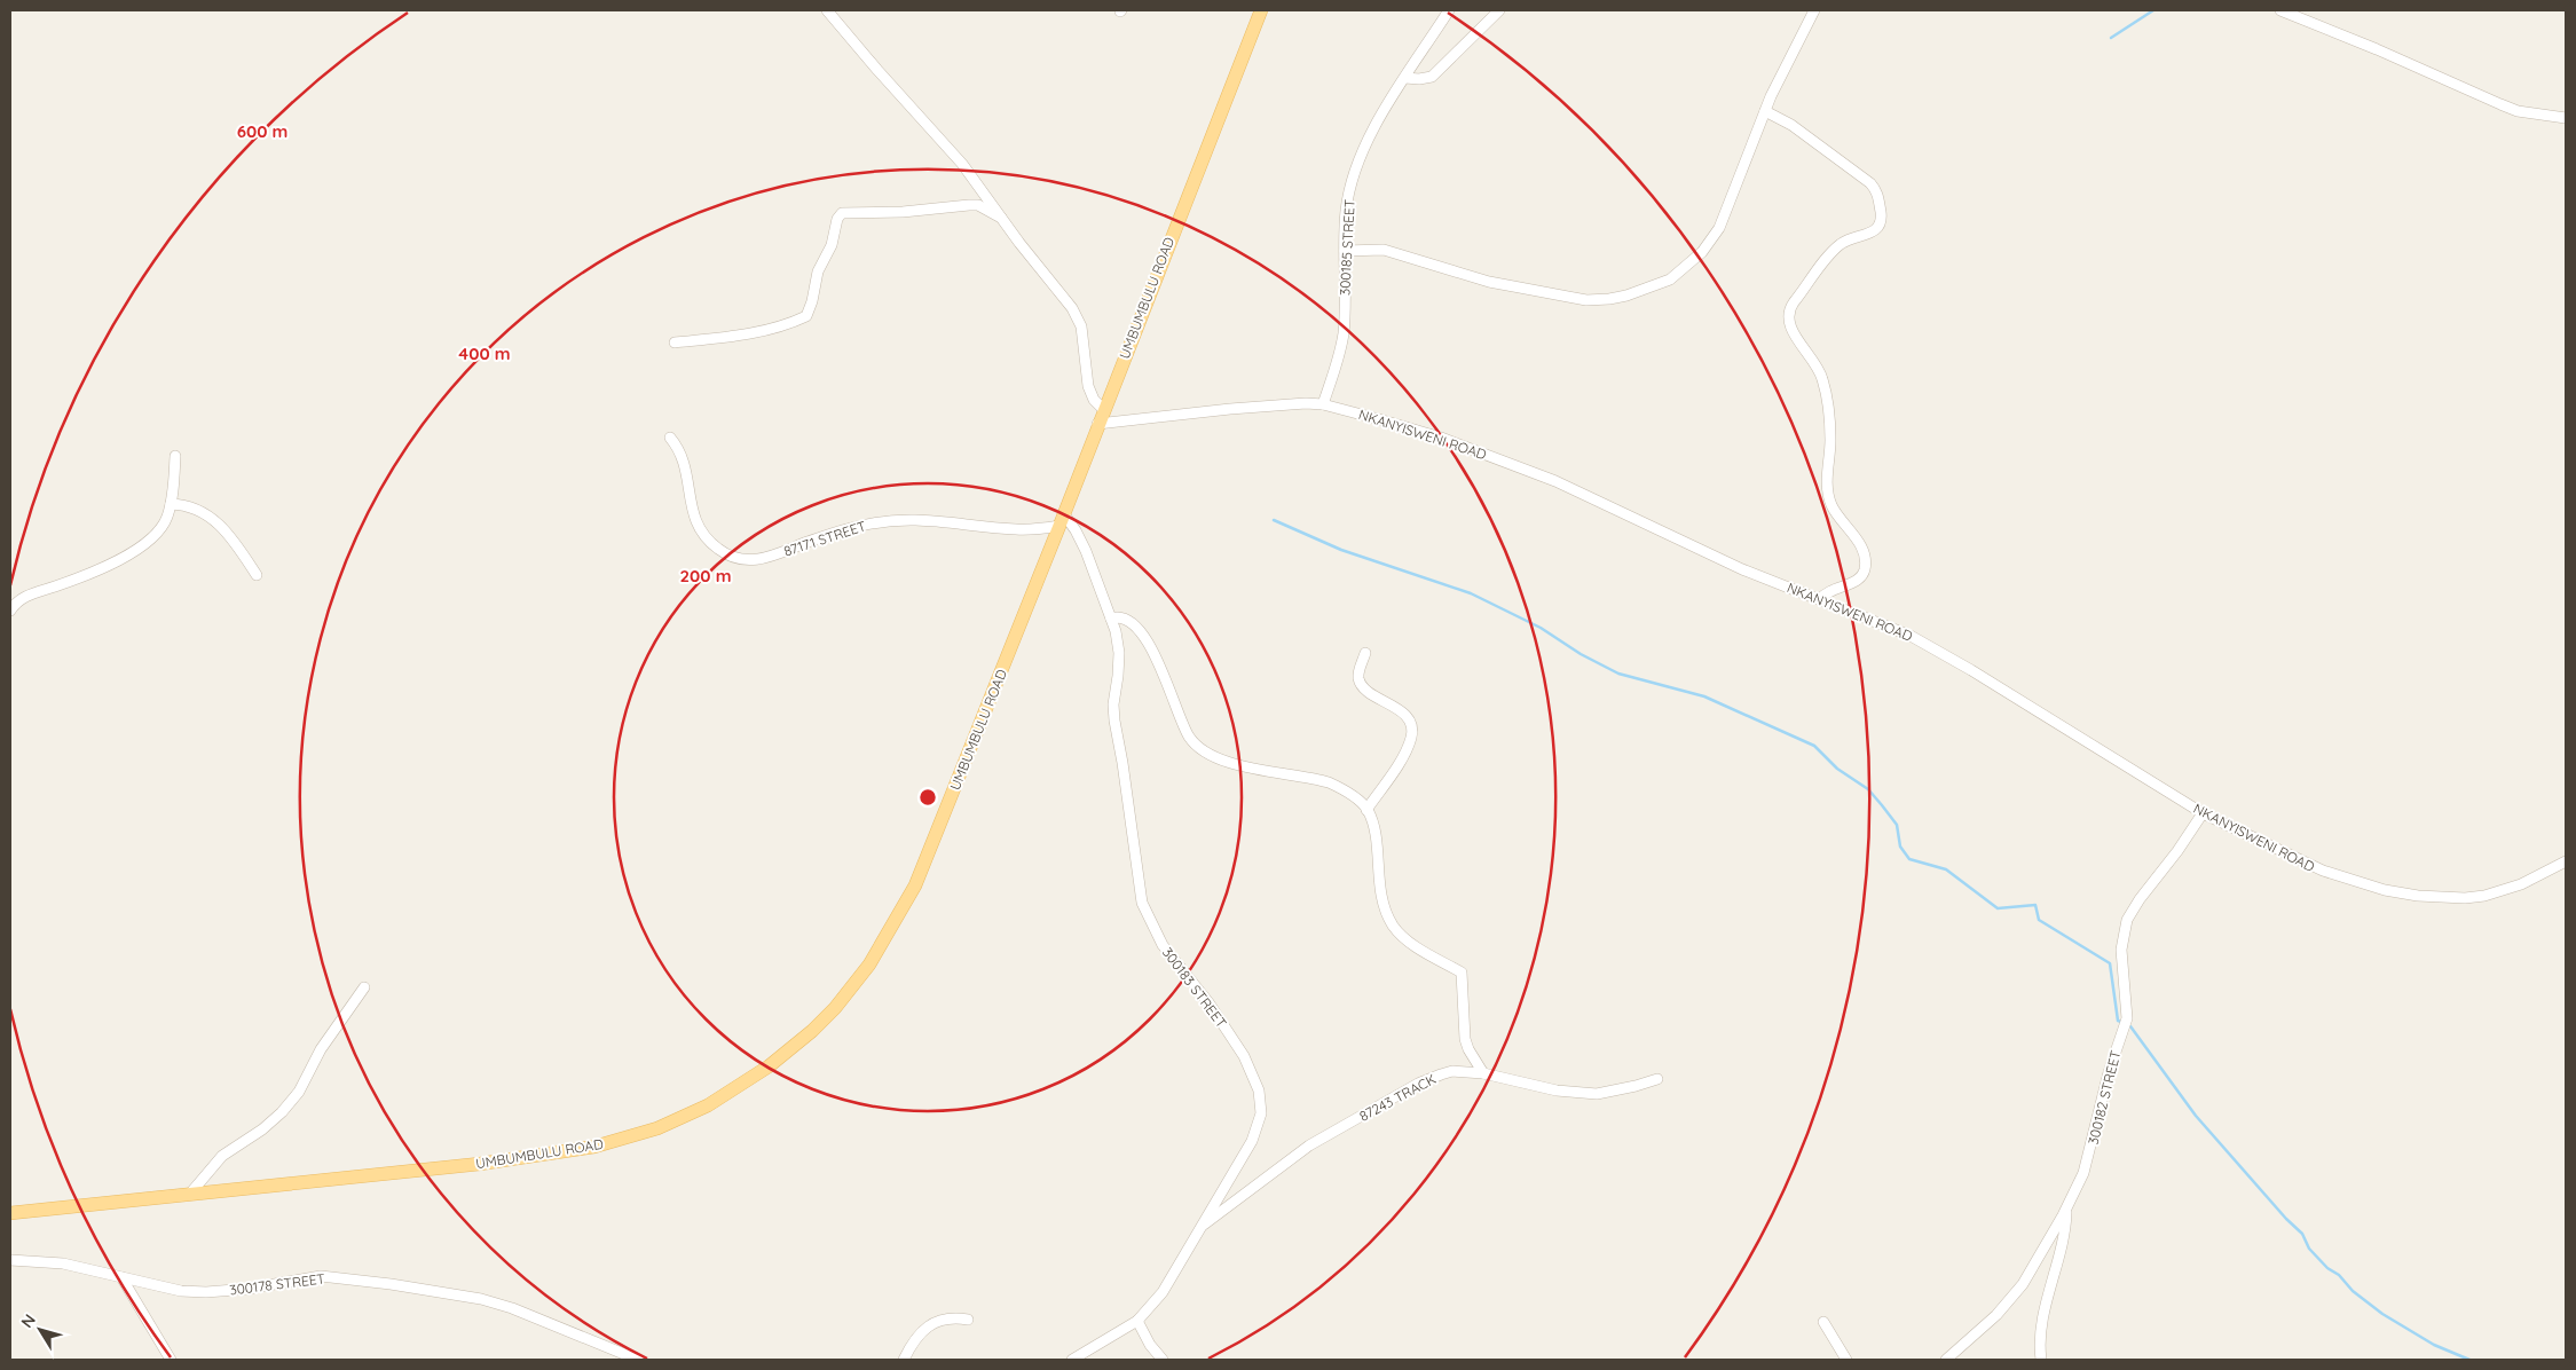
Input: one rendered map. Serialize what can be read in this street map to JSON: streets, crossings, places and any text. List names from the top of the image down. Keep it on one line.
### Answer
{"streets":{"main road":["UMBUMBULU ROAD"],"street":["300185 STREET","NKANYISWENI ROAD","87171 STREET","300183 STREET","87243 TRACK","300182 STREET","300178 STREET"]},"crossings":[["300185 STREET","NKANYISWENI ROAD"],["UMBUMBULU ROAD","NKANYISWENI ROAD"],["UMBUMBULU ROAD","87171 STREET"],["NKANYISWENI ROAD","300182 STREET"],["300183 STREET","87243 TRACK"]],"north":"top left","rings":["600 m","400 m","200 m"]}
